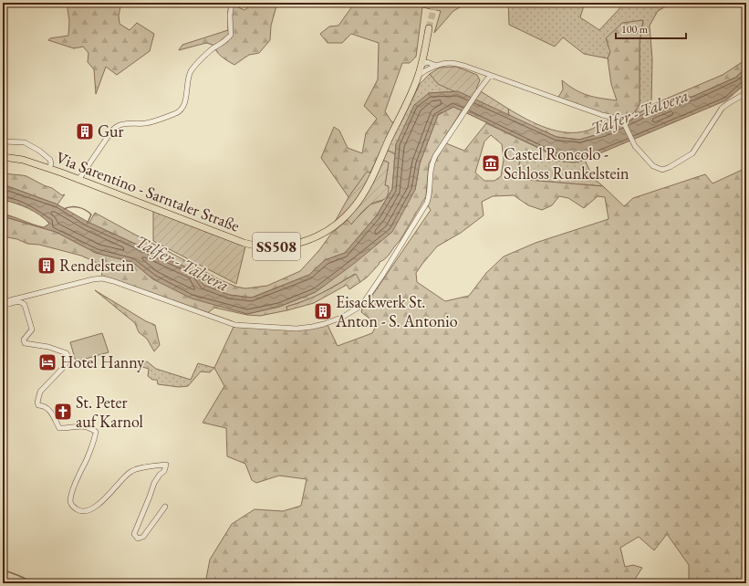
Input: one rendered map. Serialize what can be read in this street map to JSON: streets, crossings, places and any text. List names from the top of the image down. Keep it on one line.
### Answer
{"streets":{"main road":["Via Sarentino - Sarntaler Straße","SS508"]},"crossings":[["Via Sarentino - Sarntaler Straße","SS508"]],"water":["Talfer - Talvera"],"places":{"building":["Gur","Rendelstein","Eisackwerk St. Anton - S. Antonio"],"museum":["Castel Roncolo - Schloss Runkelstein"],"hotel":["Hotel Hanny"],"church":["St. Peter auf Karnol"]},"scale_bar":"100 m"}
